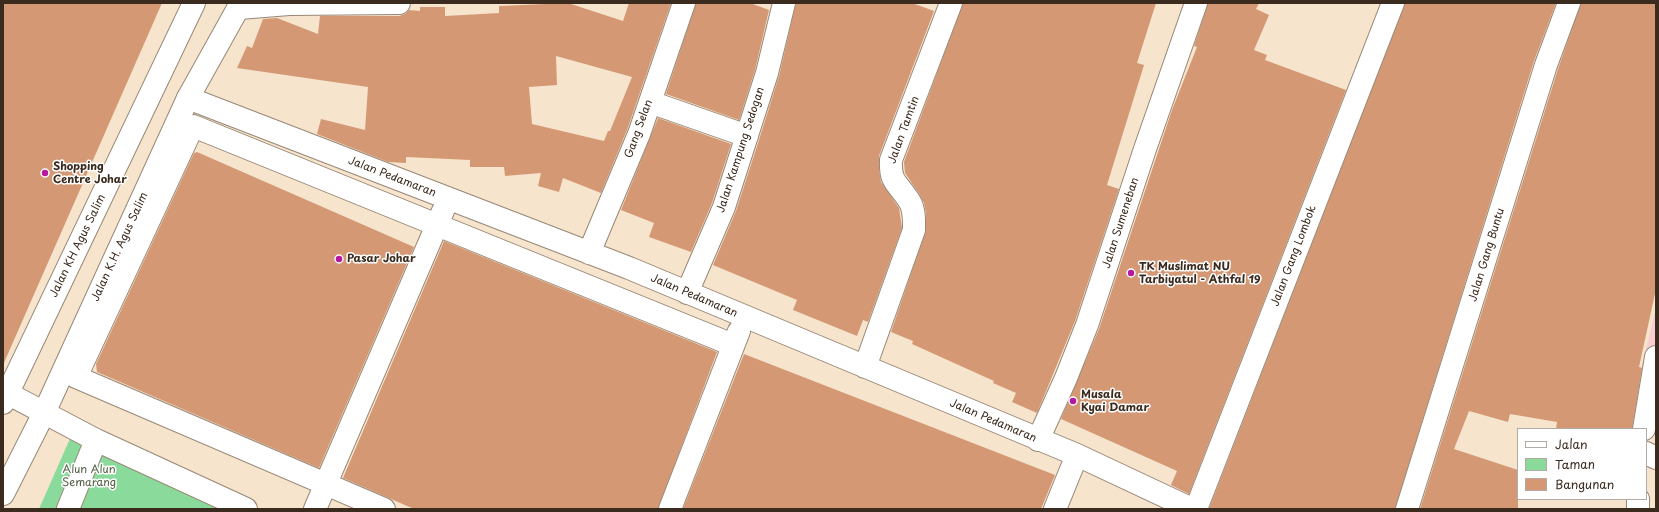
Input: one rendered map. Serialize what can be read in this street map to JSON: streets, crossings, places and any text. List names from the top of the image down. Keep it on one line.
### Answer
{"streets":{"street":["Gang Selan","Jalan Tamtin","Jalan Kampung Sedogan","Jalan Pedamaran","Jalan Sumeneban","Jalan KH Agus Salim","Jalan K.H. Agus Salim","Jalan Gang Buntu","Jalan Gang Lombok"]},"crossings":[["Gang Selan","Jalan Pedamaran"],["Jalan Tamtin","Jalan Pedamaran"],["Jalan Kampung Sedogan","Jalan Pedamaran"],["Jalan Pedamaran","Jalan Sumeneban"],["Jalan Pedamaran","Jalan K.H. Agus Salim"]],"parks":["Alun Alun Semarang"],"places":["Shopping Centre Johar","Pasar Johar","TK Muslimat NU Tarbiyatul - Athfal 19","Musala Kyai Damar"],"legend":["Jalan","Taman","Bangunan"]}
